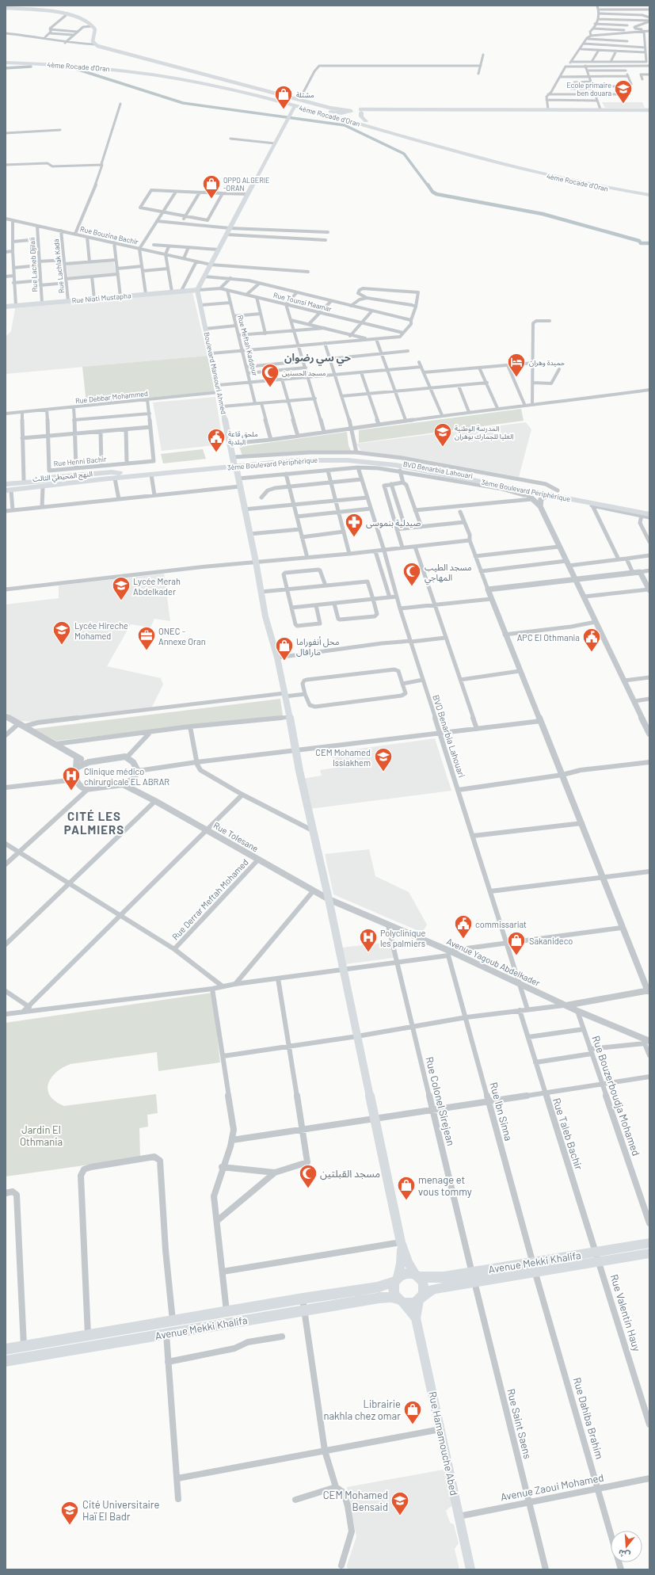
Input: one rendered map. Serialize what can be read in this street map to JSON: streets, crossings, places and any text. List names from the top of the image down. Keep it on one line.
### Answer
{"streets":{"highway":["4ème Rocade d'Oran","3ème Boulevard Périphérique","النهج المحيطي الثالث"],"main road":["Rue Niati Mustapha","Boulevard Mansouri Ahmed","Avenue Mekki Khalifa","Rue Hamamouche Abed"],"street":["Rue Bouzina Bachir","Rue Lacheb Djilali","Rue Lachlak Kada","Rue Tounsi Maamar","Rue Meftah Kaddour","Rue Debbar Mohammed","Rue Henni Bachir","BVD Benarbia Lahouari","Rue Tolesane","Rue Derrar Meftah Mohamed","Avenue Yagoub Abdelkader","Rue Bouzerboudja Mohamed","Rue Colonel Sirejean","Rue Ibn Sinna","Rue Taleb Bachir","Rue Valentin Hauy","Rue Dahiba Brahim","Rue Saint Saens","Avenue Zaoui Mohamed"]},"crossings":[["Rue Bouzina Bachir","Rue Lacheb Djilali"],["Rue Bouzina Bachir","Rue Lachlak Kada"],["Rue Lacheb Djilali","Rue Niati Mustapha"],["Rue Lachlak Kada","Rue Niati Mustapha"],["Rue Niati Mustapha","Rue Tounsi Maamar"],["Rue Niati Mustapha","Boulevard Mansouri Ahmed"],["Rue Tounsi Maamar","Rue Meftah Kaddour"],["Rue Tounsi Maamar","Boulevard Mansouri Ahmed"],["Boulevard Mansouri Ahmed","Rue Debbar Mohammed"],["Boulevard Mansouri Ahmed","3ème Boulevard Périphérique"],["Boulevard Mansouri Ahmed","BVD Benarbia Lahouari"],["Boulevard Mansouri Ahmed","Rue Tolesane"],["Boulevard Mansouri Ahmed","Avenue Yagoub Abdelkader"],["Rue Debbar Mohammed","Rue Henni Bachir"],["3ème Boulevard Périphérique","النهج المحيطي الثالث"],["BVD Benarbia Lahouari","Avenue Yagoub Abdelkader"],["Rue Tolesane","Rue Derrar Meftah Mohamed"],["Rue Tolesane","Avenue Yagoub Abdelkader"],["Avenue Yagoub Abdelkader","Rue Bouzerboudja Mohamed"],["Avenue Yagoub Abdelkader","Rue Colonel Sirejean"],["Avenue Yagoub Abdelkader","Rue Ibn Sinna"],["Rue Colonel Sirejean","Avenue Mekki Khalifa"],["Rue Colonel Sirejean","Rue Saint Saens"],["Rue Ibn Sinna","Avenue Mekki Khalifa"],["Rue Ibn Sinna","Rue Dahiba Brahim"],["Rue Taleb Bachir","Avenue Mekki Khalifa"],["Rue Taleb Bachir","Rue Valentin Hauy"],["Avenue Mekki Khalifa","Rue Valentin Hauy"],["Avenue Mekki Khalifa","Rue Dahiba Brahim"],["Avenue Mekki Khalifa","Rue Saint Saens"],["Rue Dahiba Brahim","Avenue Zaoui Mohamed"],["Rue Saint Saens","Avenue Zaoui Mohamed"],["Rue Hamamouche Abed","Avenue Zaoui Mohamed"]],"districts":["حي سي رضوان","CITÉ LES PALMIERS"],"parks":["Jardin El Othmania"],"places":{"school or university":["Ecole primaire ben douara","المدرسة الوطنية العليا للجمارك بوهران","Lycée Merah Abdelkader","Lycée Hireche Mohamed","CEM Mohamed Issiakhem","CEM Mohamed Bensaid","Cité Universitaire Haï El Badr"],"shop":["مشتلة","OPPO ALGERIE -ORAN","محل أنفوراما مارافال","Sakanideco","menage et vous tommy","Librairie nakhla chez omar"],"hotel":["حميدة وهران"],"mosque":["مسجد الحسنين","مسجد الطيب المهاجي","مسجد القبلتين"],"public building":["ملحق قاعة البلدية","APC El Othmania","commissariat"],"pharmacy":["صيدلية بنموسى"],"office":["ONEC - Annexe Oran"],"hospital":["Clinique médico chirurgicale EL ABRAR","Polyclinique les palmiers"]},"north":"bottom"}
